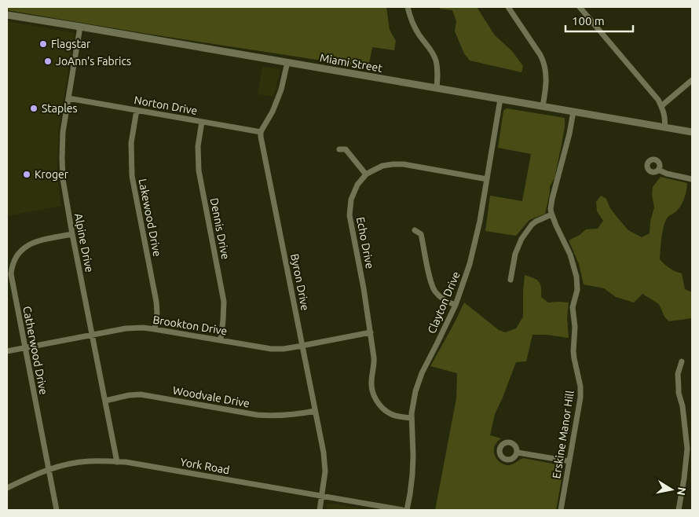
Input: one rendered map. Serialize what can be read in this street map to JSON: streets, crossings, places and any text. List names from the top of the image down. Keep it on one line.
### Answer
{"streets":{"street":["Miami Street","Norton Drive","Lakewood Drive","Dennis Drive","Alpine Drive","Echo Drive","Byron Drive","Clayton Drive","Brookton Drive","Catherwood Drive","Woodvale Drive","Erskine Manor Hill","York Road"]},"crossings":[["Miami Street","Alpine Drive"],["Miami Street","Clayton Drive"],["Norton Drive","Lakewood Drive"],["Norton Drive","Dennis Drive"],["Norton Drive","Alpine Drive"],["Norton Drive","Byron Drive"],["Lakewood Drive","Brookton Drive"],["Dennis Drive","Brookton Drive"],["Alpine Drive","Brookton Drive"],["Alpine Drive","Catherwood Drive"],["Alpine Drive","Woodvale Drive"],["Alpine Drive","York Road"],["Echo Drive","Clayton Drive"],["Echo Drive","Brookton Drive"],["Byron Drive","Brookton Drive"],["Byron Drive","Woodvale Drive"],["Byron Drive","York Road"],["Brookton Drive","Catherwood Drive"],["Catherwood Drive","York Road"]],"places":["Flagstar","JoAnn's Fabrics","Staples","Kroger"],"scale_bar":"100 m","north":"right"}
